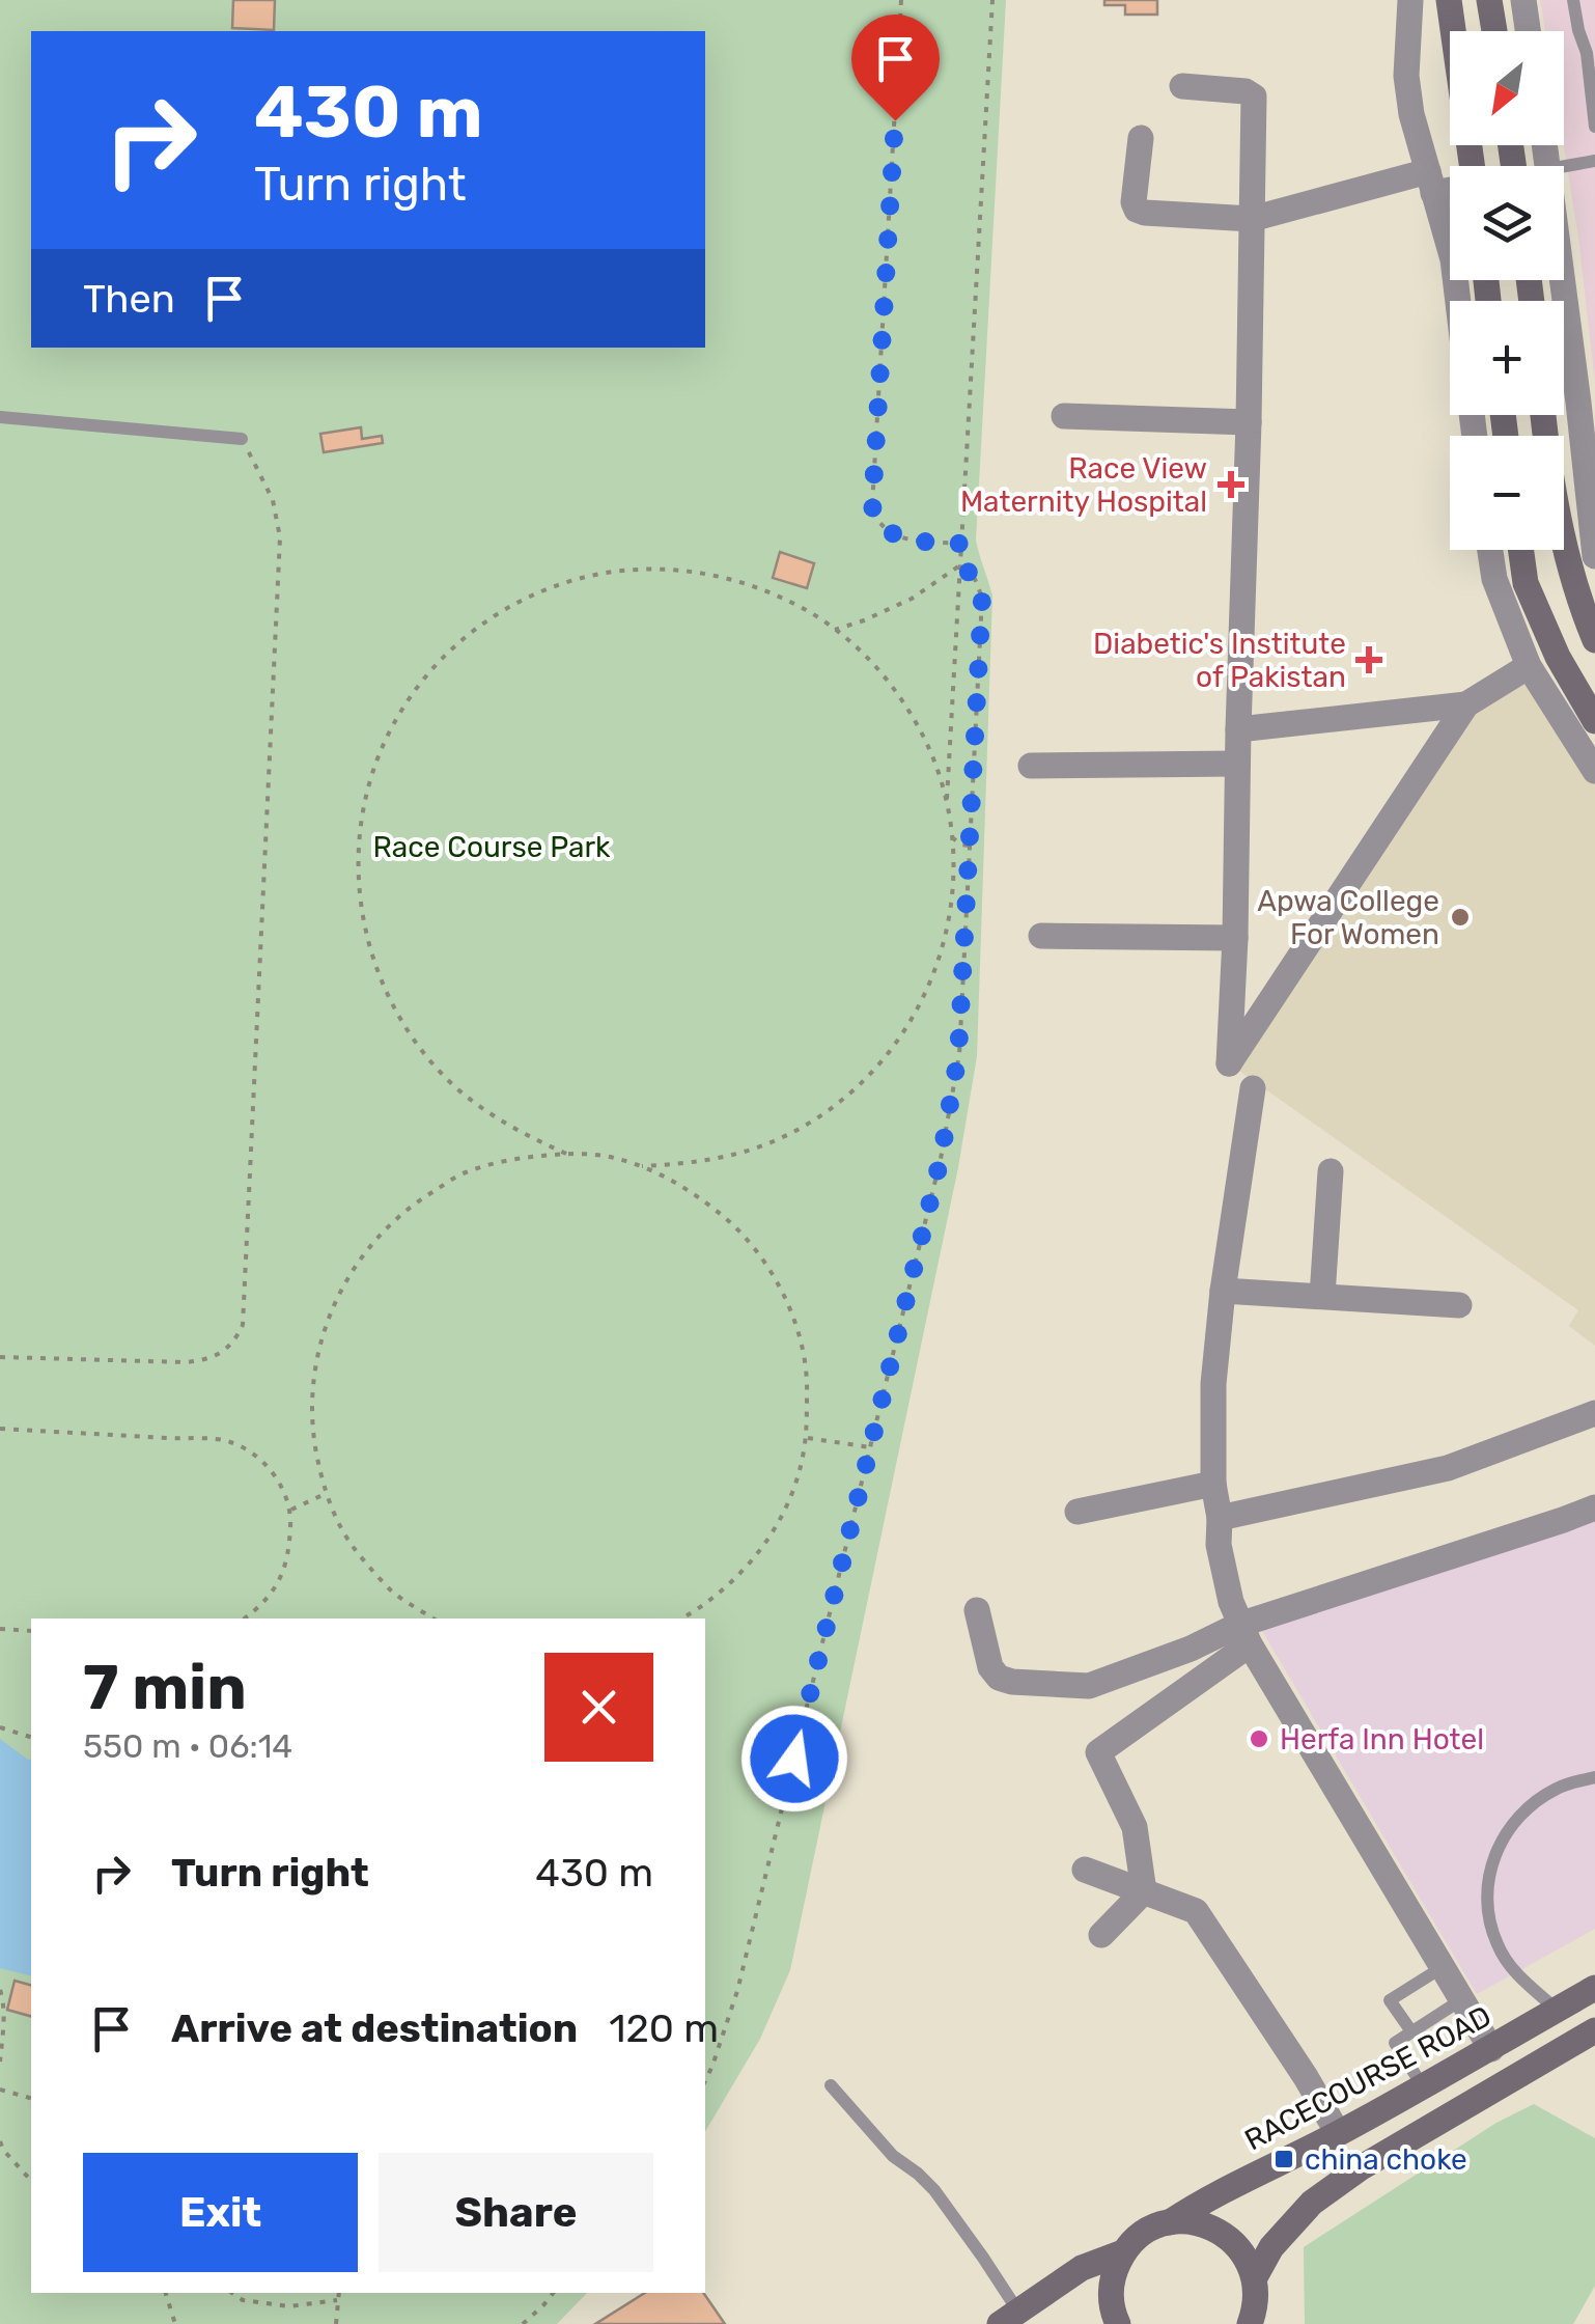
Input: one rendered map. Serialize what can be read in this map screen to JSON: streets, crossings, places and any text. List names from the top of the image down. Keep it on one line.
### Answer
{"streets":{"main road":["RACECOURSE ROAD"]},"parks":["Race Course Park"],"places":{"health":["Race View Maternity Hospital","Diabetic's Institute of Pakistan"],"other":["Apwa College For Women","Herfa Inn Hotel"],"transit":["china choke"]},"north":"bottom left","page":{"map_buttons":["+","−"],"turn":["430 m","Turn right"],"then":"Then","heading":["7 min","550 m · 06:14"],"list":[{"name":"Turn right","value":"430 m"},{"name":"Arrive at destination","value":"120 m"}],"buttons":["Exit","Share"]}}
